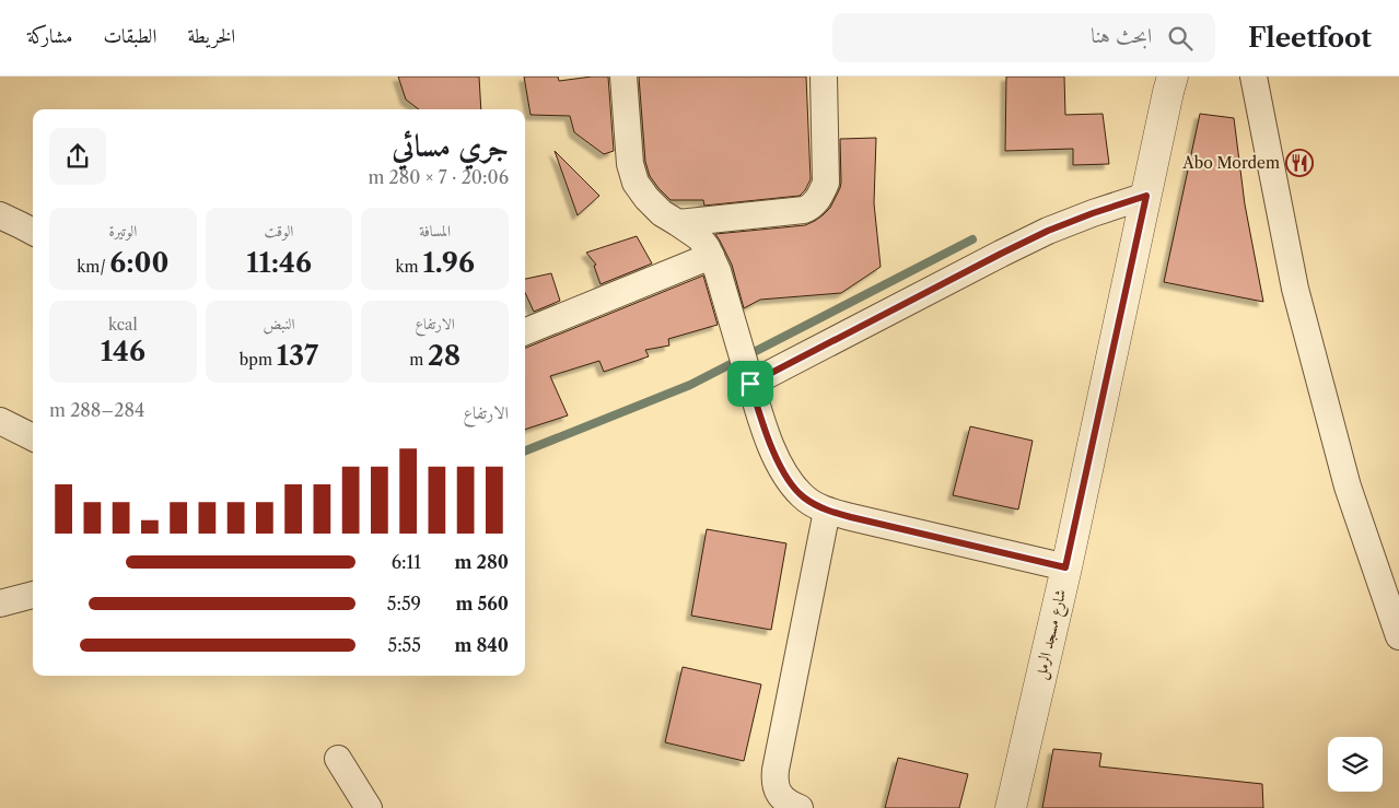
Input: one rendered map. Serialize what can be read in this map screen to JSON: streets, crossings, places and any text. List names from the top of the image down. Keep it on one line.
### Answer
{"streets":{"street":["شارع مسجد الرمل"]},"places":{"restaurant":["Abo Mordem"]},"page":{"header":"Fleetfoot","search":"ابحث هنا","nav":["الخريطة","الطبقات","مشاركة"],"heading":["جري مسائي","20:06 · 7 × 280 m"],"stats":[["المسافة","1.96 km"],["الوقت","11:46"],["الوتيرة","6:00 /km"],["الارتفاع","28 m"],["النبض","137 bpm"],["kcal","146"]],"chart":["الارتفاع","284–288 m"],"list":[{"name":"280 m","note":"6:11"},{"name":"560 m","note":"5:59"},{"name":"840 m","note":"5:55"}]}}
